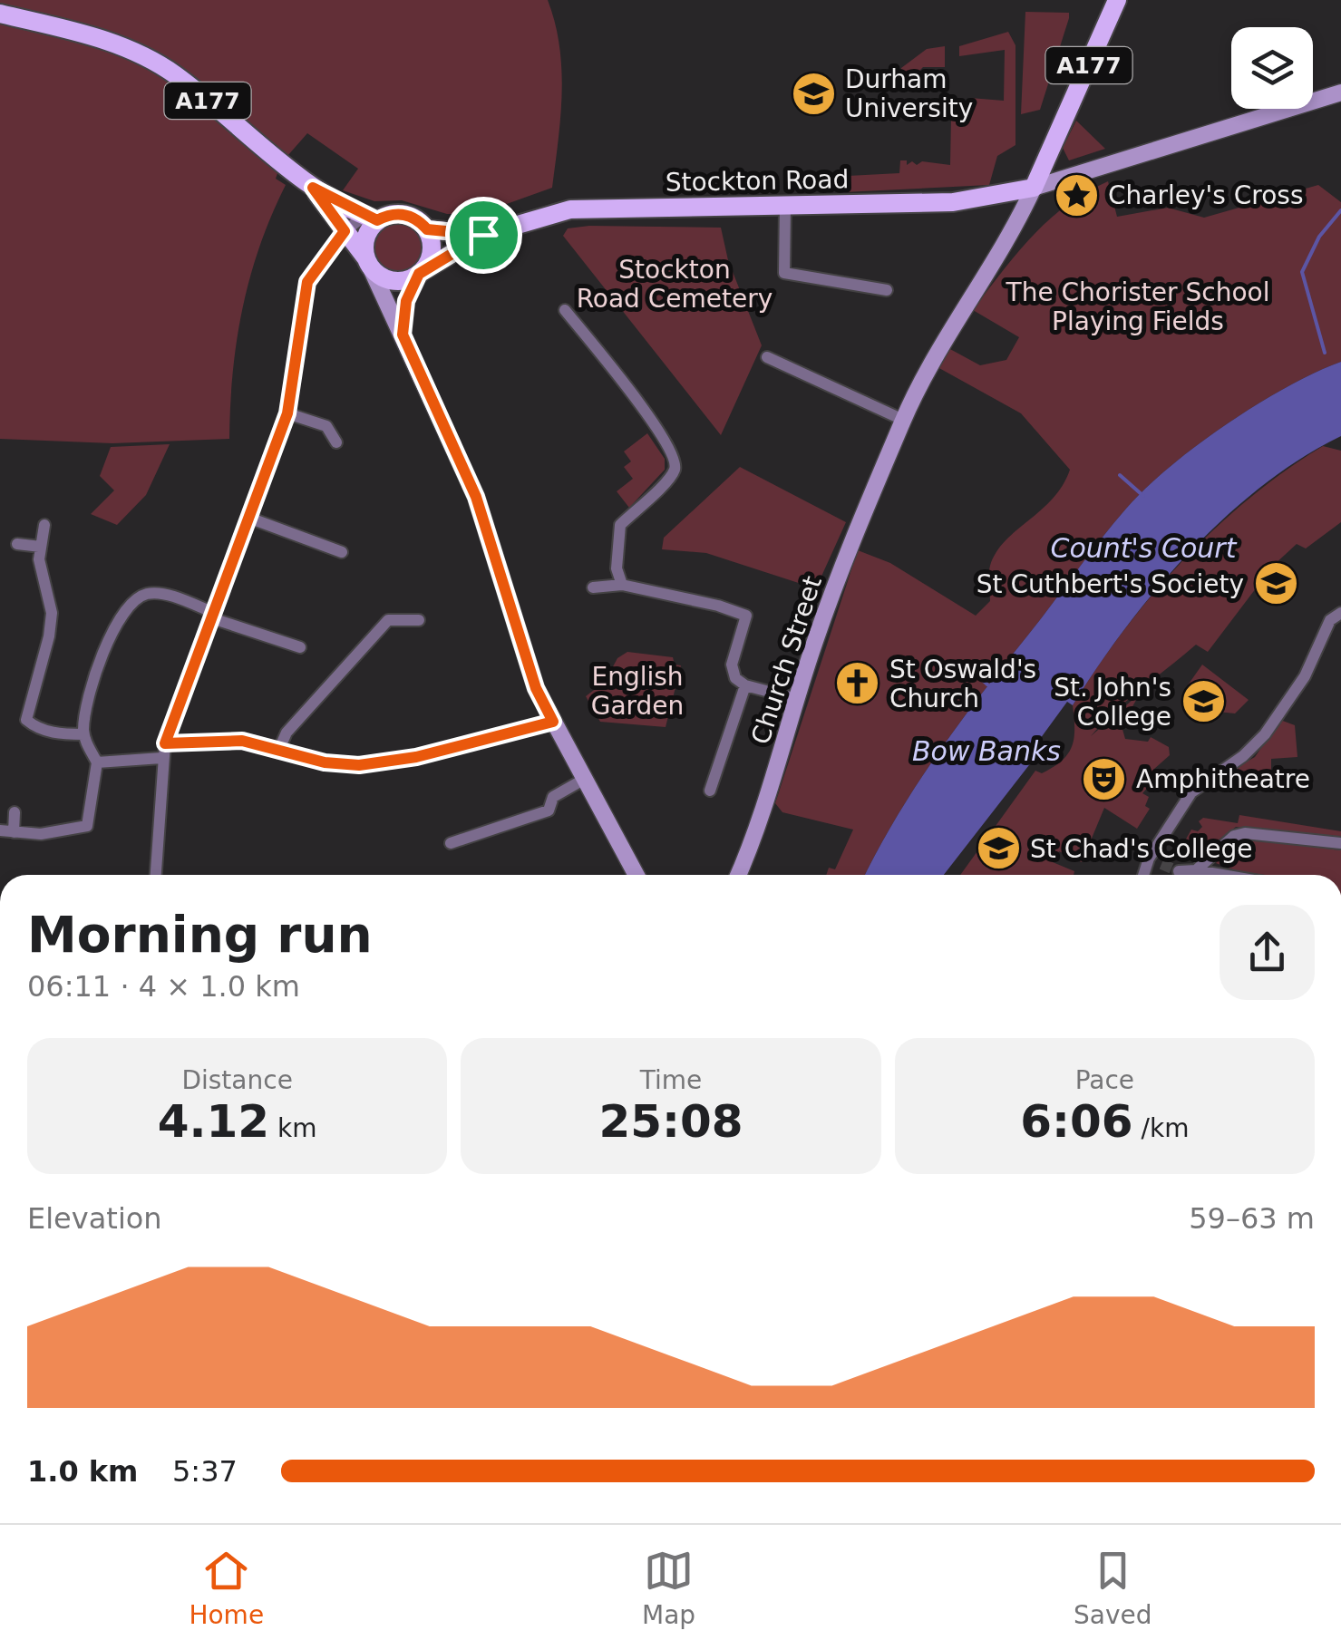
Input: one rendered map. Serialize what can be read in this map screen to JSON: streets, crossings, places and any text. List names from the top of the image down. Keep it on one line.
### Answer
{"streets":{"main road":["A177","Stockton Road"],"street":["Church Street"]},"crossings":[["A177","Stockton Road"],["A177","Church Street"],["Stockton Road","Church Street"]],"water":["Count's Court","Bow Banks"],"parks":["Stockton Road Cemetery","The Chorister School Playing Fields","English Garden"],"places":{"school or university":["Durham University","St Cuthbert's Society","St. John's College","St Chad's College"],"place":["Charley's Cross"],"church":["St Oswald's Church"],"theatre":["Amphitheatre"]},"page":{"heading":["Morning run","06:11 · 4 × 1.0 km"],"stats":[["Distance","4.12 km"],["Time","25:08"],["Pace","6:06 /km"]],"chart":["Elevation","59–63 m"],"list":[{"name":"1.0 km","note":"5:37"}],"tabs":["Home","Map","Saved"]}}
